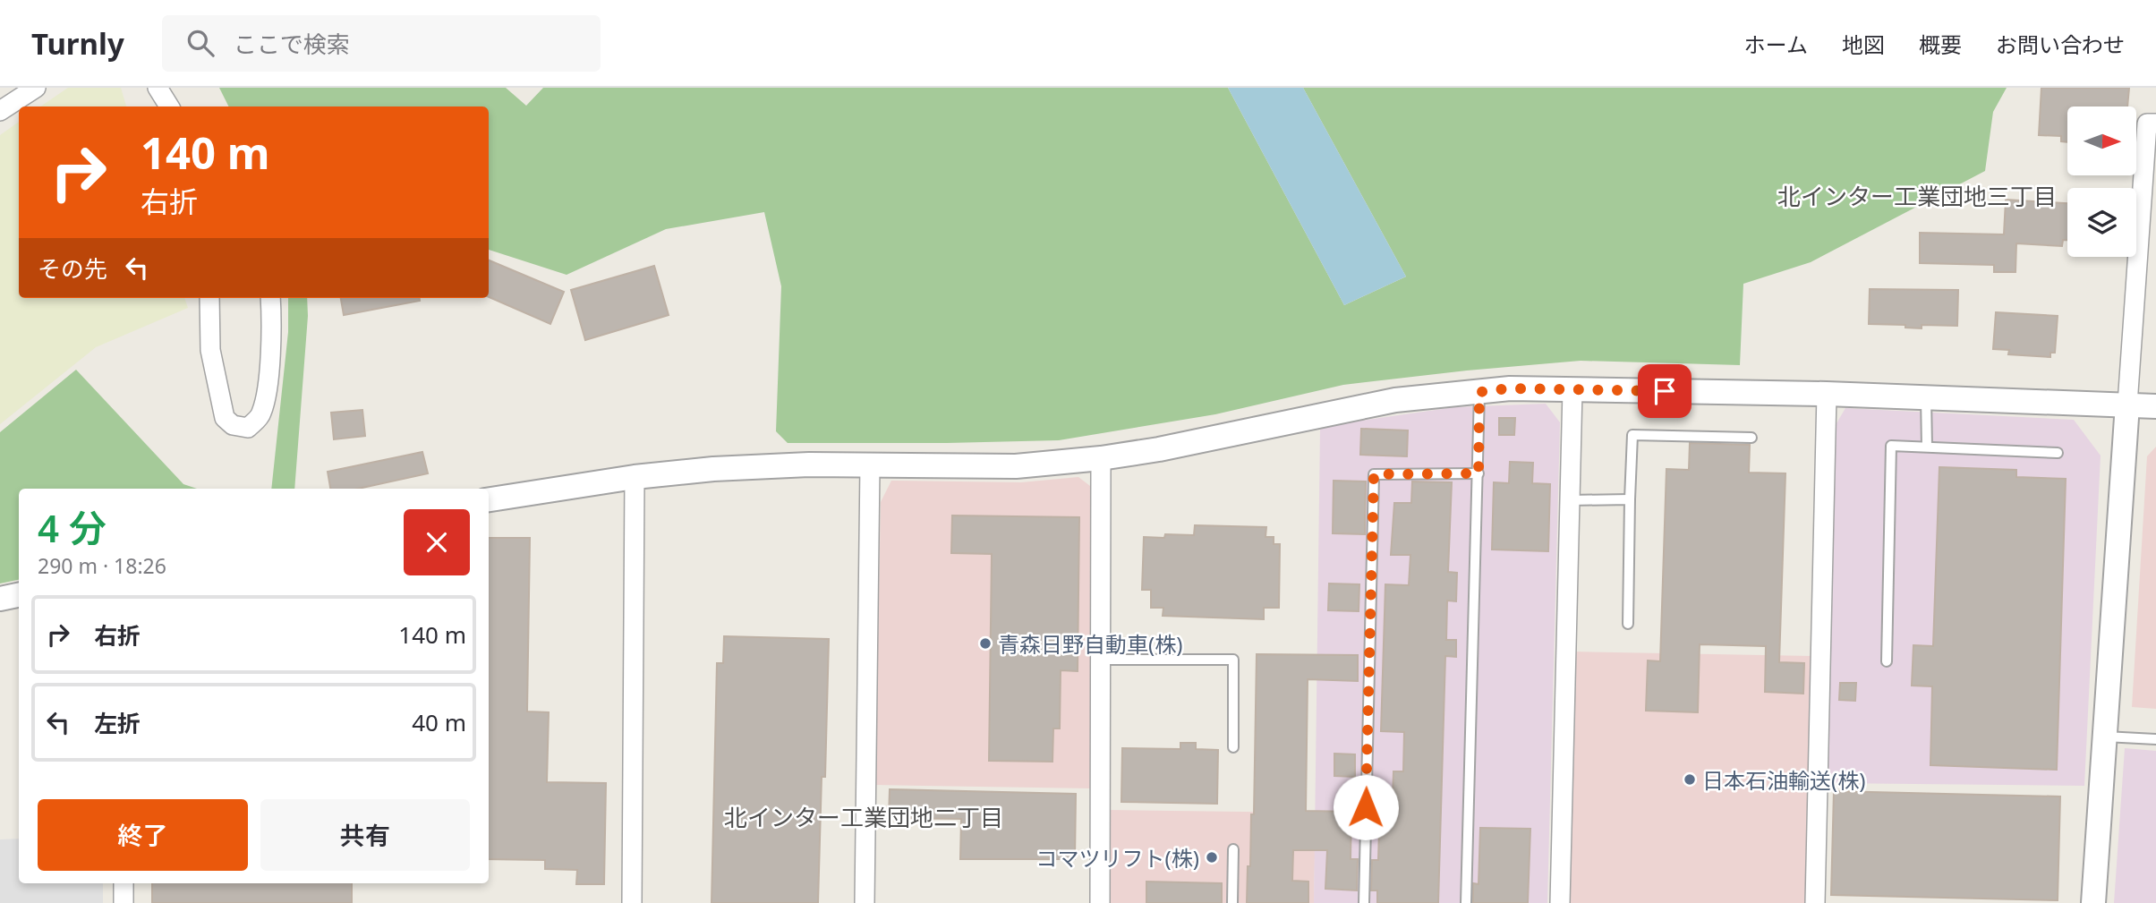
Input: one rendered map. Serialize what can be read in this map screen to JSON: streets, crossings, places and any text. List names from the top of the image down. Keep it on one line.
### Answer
{"districts":["北インター工業団地三丁目","北インター工業団地二丁目"],"places":["青森日野自動車(株)","日本石油輸送(株)","コマツリフト(株)"],"north":"right","page":{"header":"Turnly","search":"ここで検索","nav":["ホーム","地図","概要","お問い合わせ"],"turn":["140 m","右折"],"then":"その先","heading":["4 分","290 m · 18:26"],"list":[{"name":"右折","value":"140 m"},{"name":"左折","value":"40 m"}],"buttons":["終了","共有"]}}
